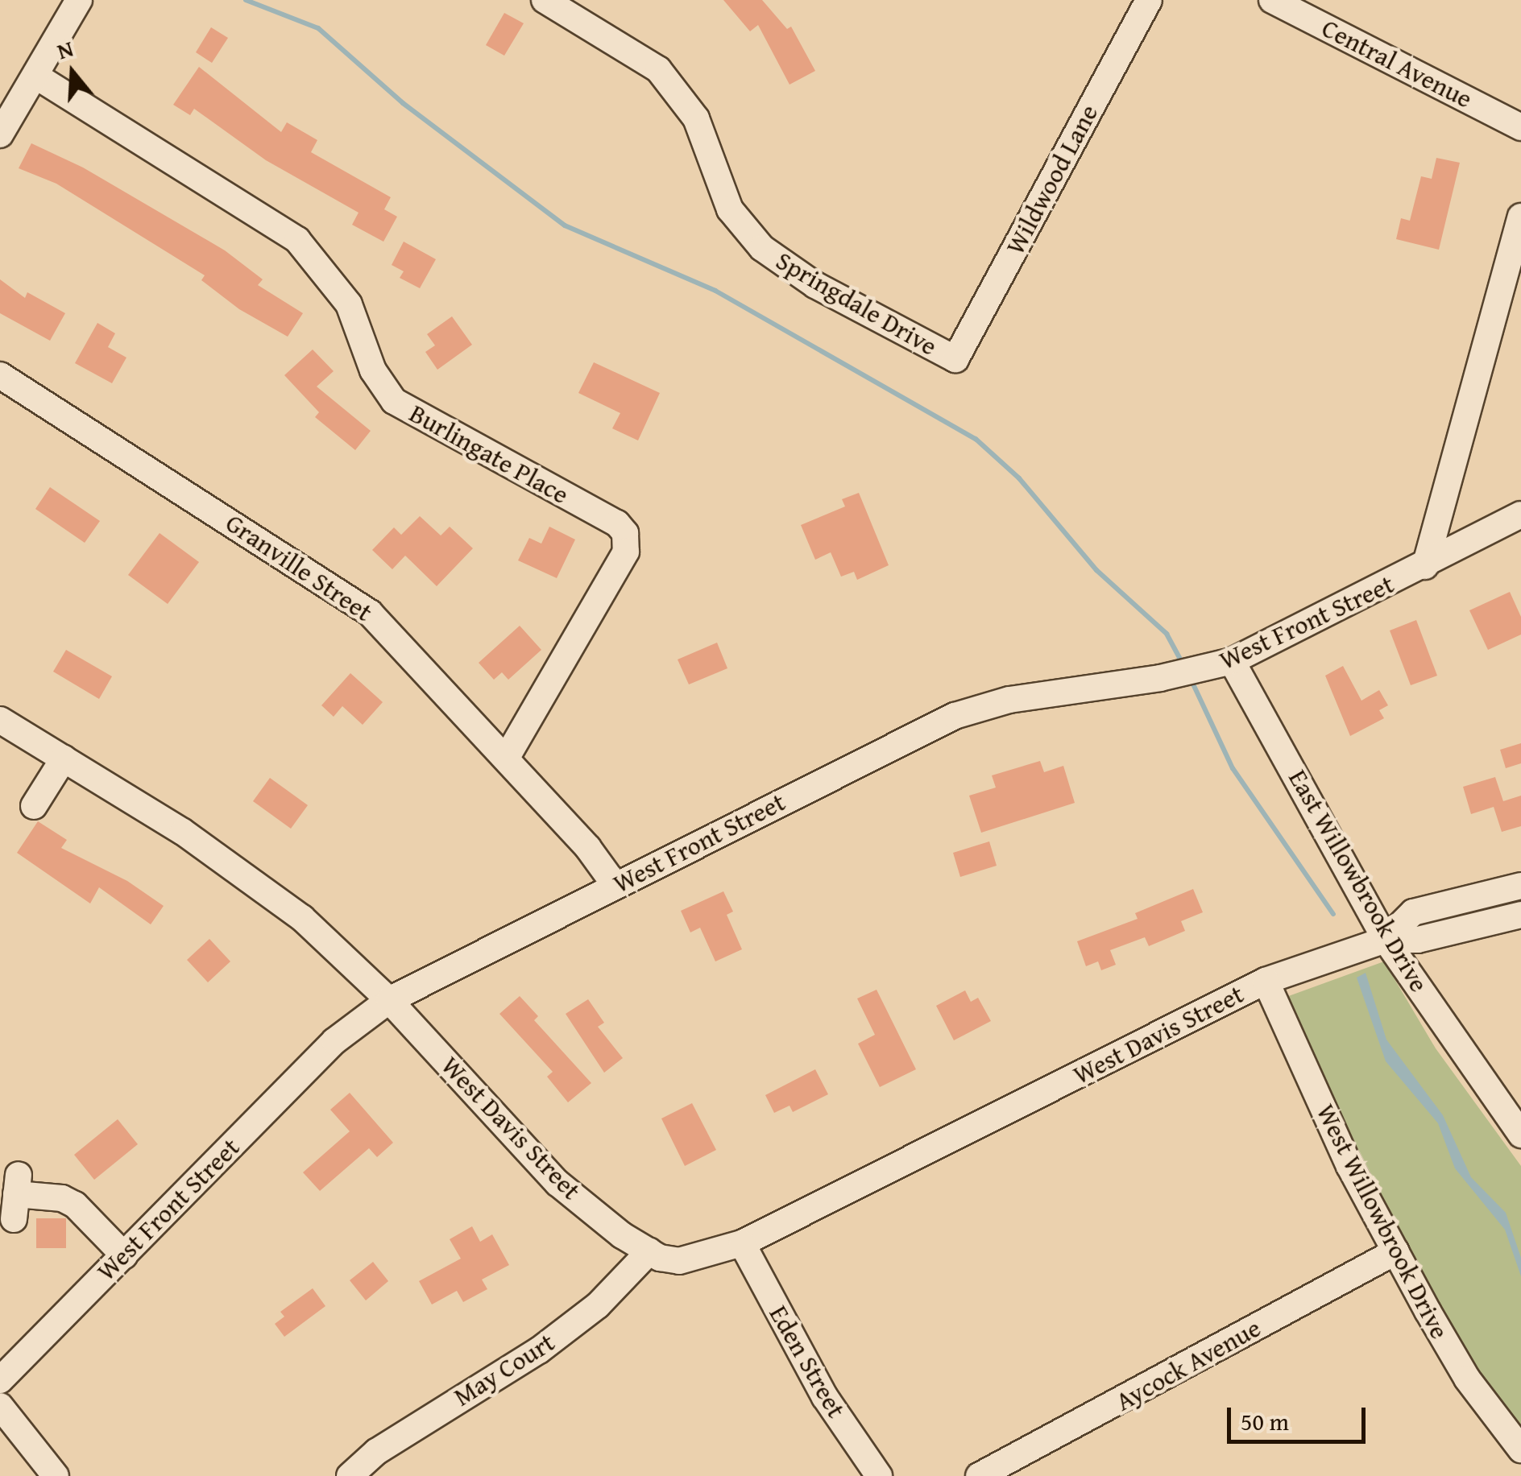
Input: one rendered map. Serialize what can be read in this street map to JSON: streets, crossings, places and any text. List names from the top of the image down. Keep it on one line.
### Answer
{"streets":{"street":["Central Avenue","Wildwood Lane","Springdale Drive","Burlingate Place","Granville Street","West Front Street","East Willowbrook Drive","West Davis Street","West Willowbrook Drive","Eden Street","Aycock Avenue","May Court"]},"crossings":[["Wildwood Lane","Springdale Drive"],["Burlingate Place","Granville Street"],["Granville Street","West Front Street"],["West Front Street","East Willowbrook Drive"],["West Front Street","West Davis Street"],["East Willowbrook Drive","West Davis Street"],["West Davis Street","West Willowbrook Drive"],["West Davis Street","Eden Street"],["West Davis Street","May Court"],["West Willowbrook Drive","Aycock Avenue"]],"scale_bar":"50 m","north":"top"}
